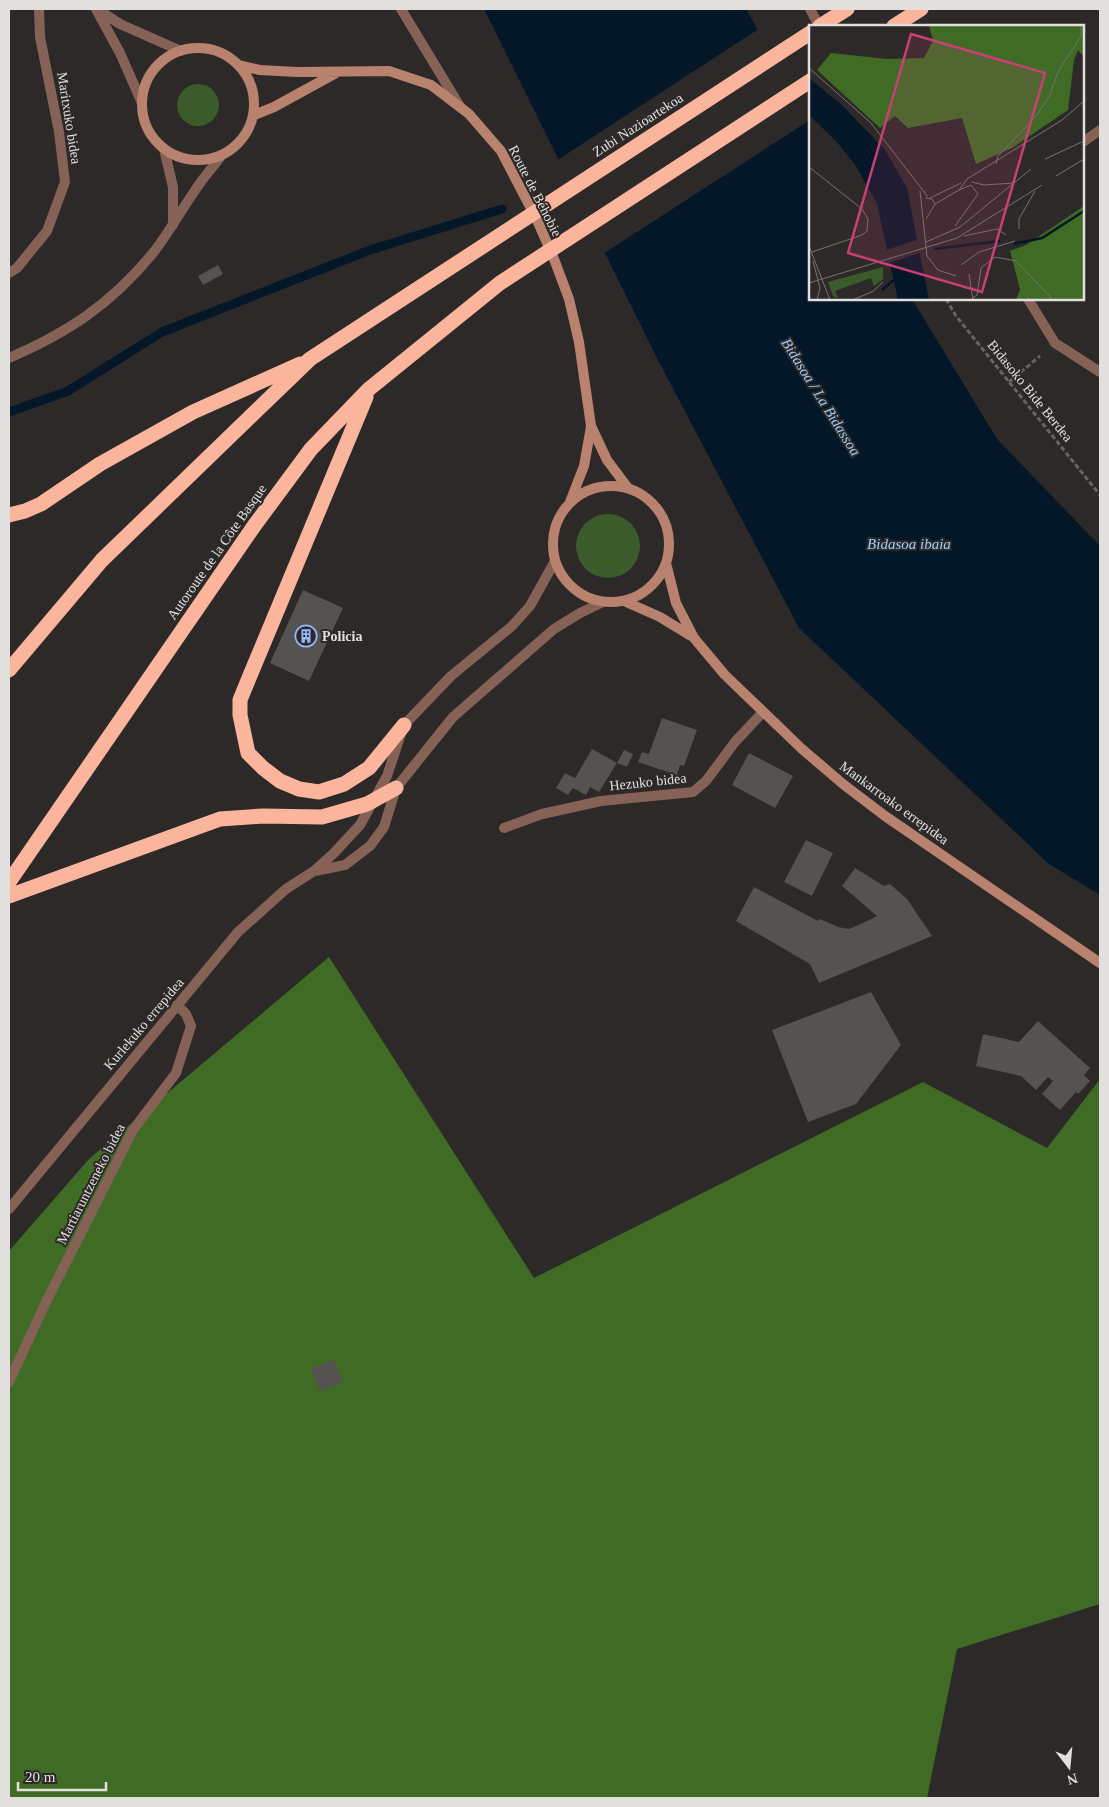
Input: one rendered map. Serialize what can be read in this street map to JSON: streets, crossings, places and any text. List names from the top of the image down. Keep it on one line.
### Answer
{"streets":{"highway":["Zubi Nazioartekoa","Autoroute de la Côte Basque"],"main road":["Route de Béhobie","Mankarroako errepidea"],"street":["Maritxuko bidea","Hezuko bidea","Kurlekuko errepidea","Martiaruntzeneko bidea"],"path":["Bidasoko Bide Berdea"]},"crossings":[["Route de Béhobie","Mankarroako errepidea"],["Hezuko bidea","Mankarroako errepidea"],["Kurlekuko errepidea","Martiaruntzeneko bidea"]],"water":["Bidasoa / La Bidassoa","Bidasoa ibaia"],"places":{"building":["Policia"]},"scale_bar":"20 m","north":"bottom"}
